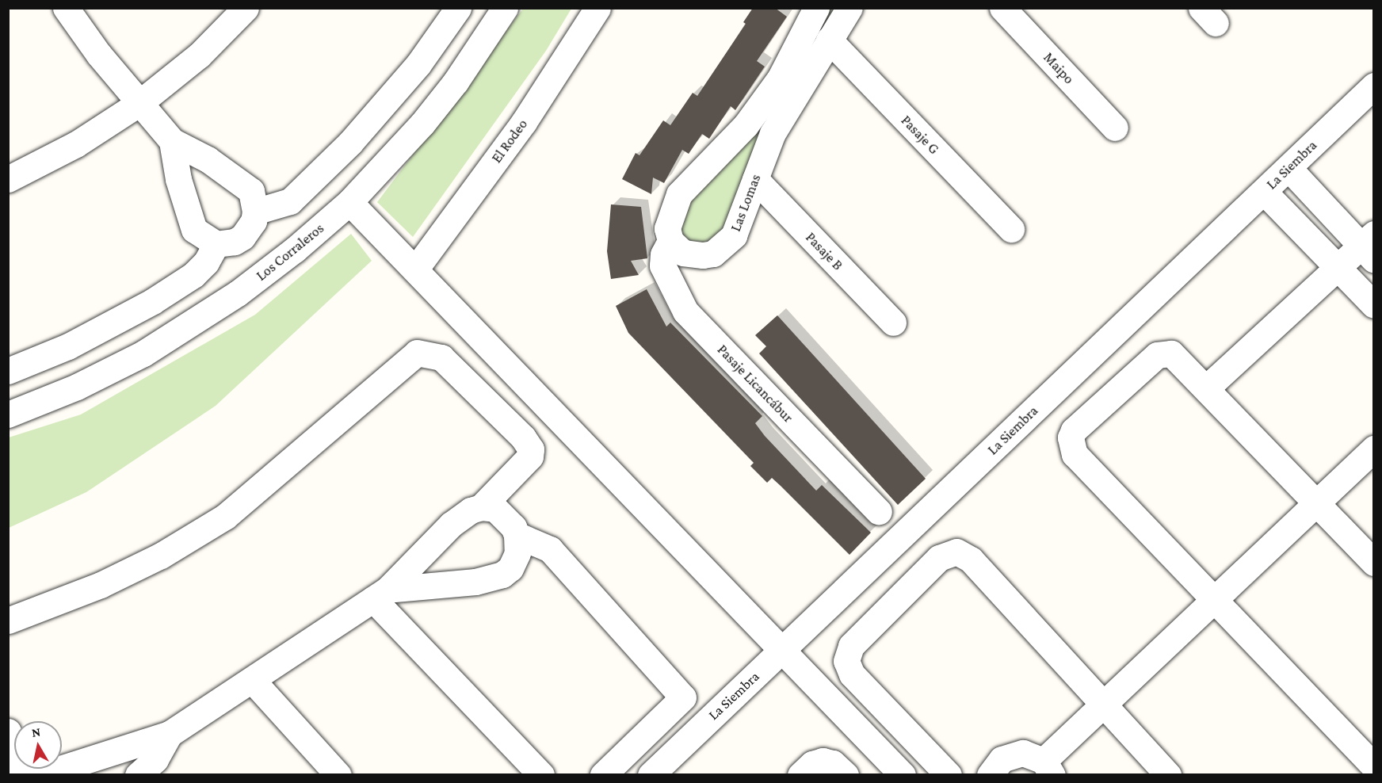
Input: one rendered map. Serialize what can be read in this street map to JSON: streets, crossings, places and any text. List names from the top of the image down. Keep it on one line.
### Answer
{"streets":{"street":["Maipo","Pasaje G","El Rodeo","La Siembra","Las Lomas","Pasaje B","Los Corraleros","Pasaje Licancábur"]},"crossings":[["Pasaje G","Las Lomas"],["Las Lomas","Pasaje B"],["Las Lomas","Pasaje Licancábur"]],"north":"top"}
